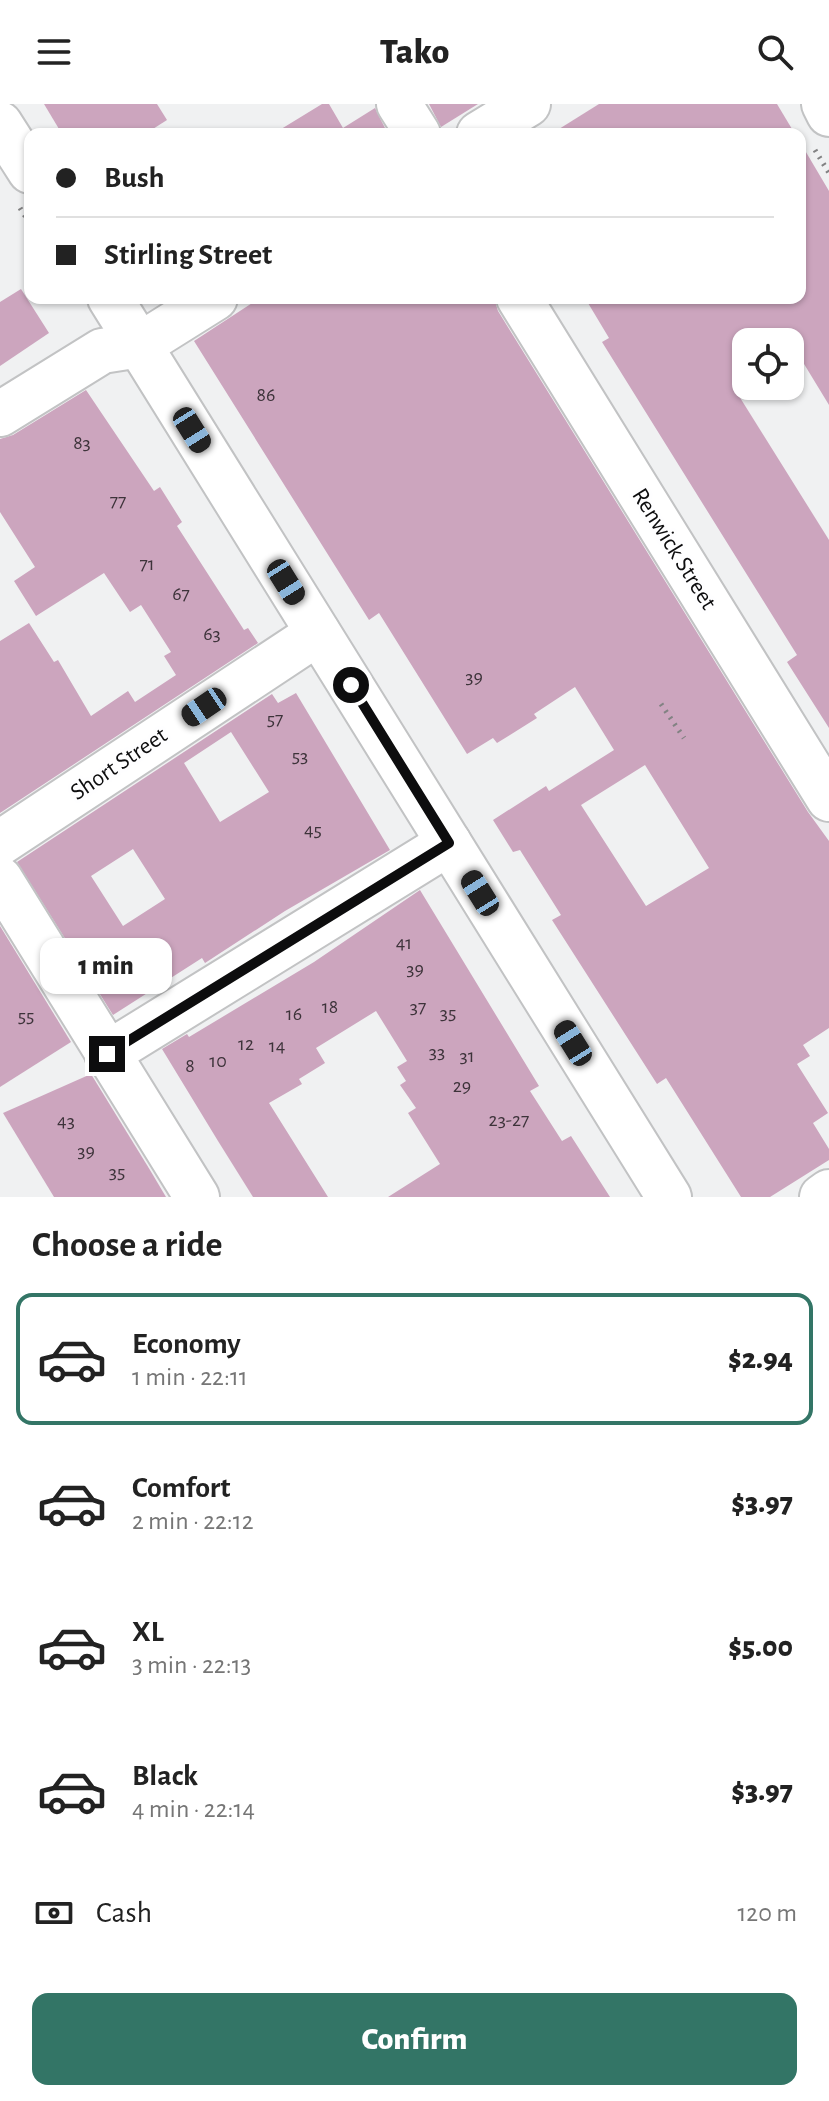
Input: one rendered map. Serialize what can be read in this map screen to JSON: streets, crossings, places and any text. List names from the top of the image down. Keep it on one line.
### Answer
{"streets":{"street":["Renwick Street","Short Street"]},"house_numbers":["86","83","77","71","67","63","39","57","53","45","41","39","18","37","35","16","55","12","14","33","31","10","8","29","23-27","43","39","35"],"page":{"header":"Tako","banner":["Bush","Stirling Street"],"bubble":"1 min","heading":"Choose a ride","list":[{"name":"Economy","note":"1 min · 22:11","value":"$2.94"},{"name":"Comfort","note":"2 min · 22:12","value":"$3.97"},{"name":"XL","note":"3 min · 22:13","value":"$5.00"},{"name":"Black","note":"4 min · 22:14","value":"$3.97"}],"pay":["Cash","120 m"],"buttons":"Confirm"}}
